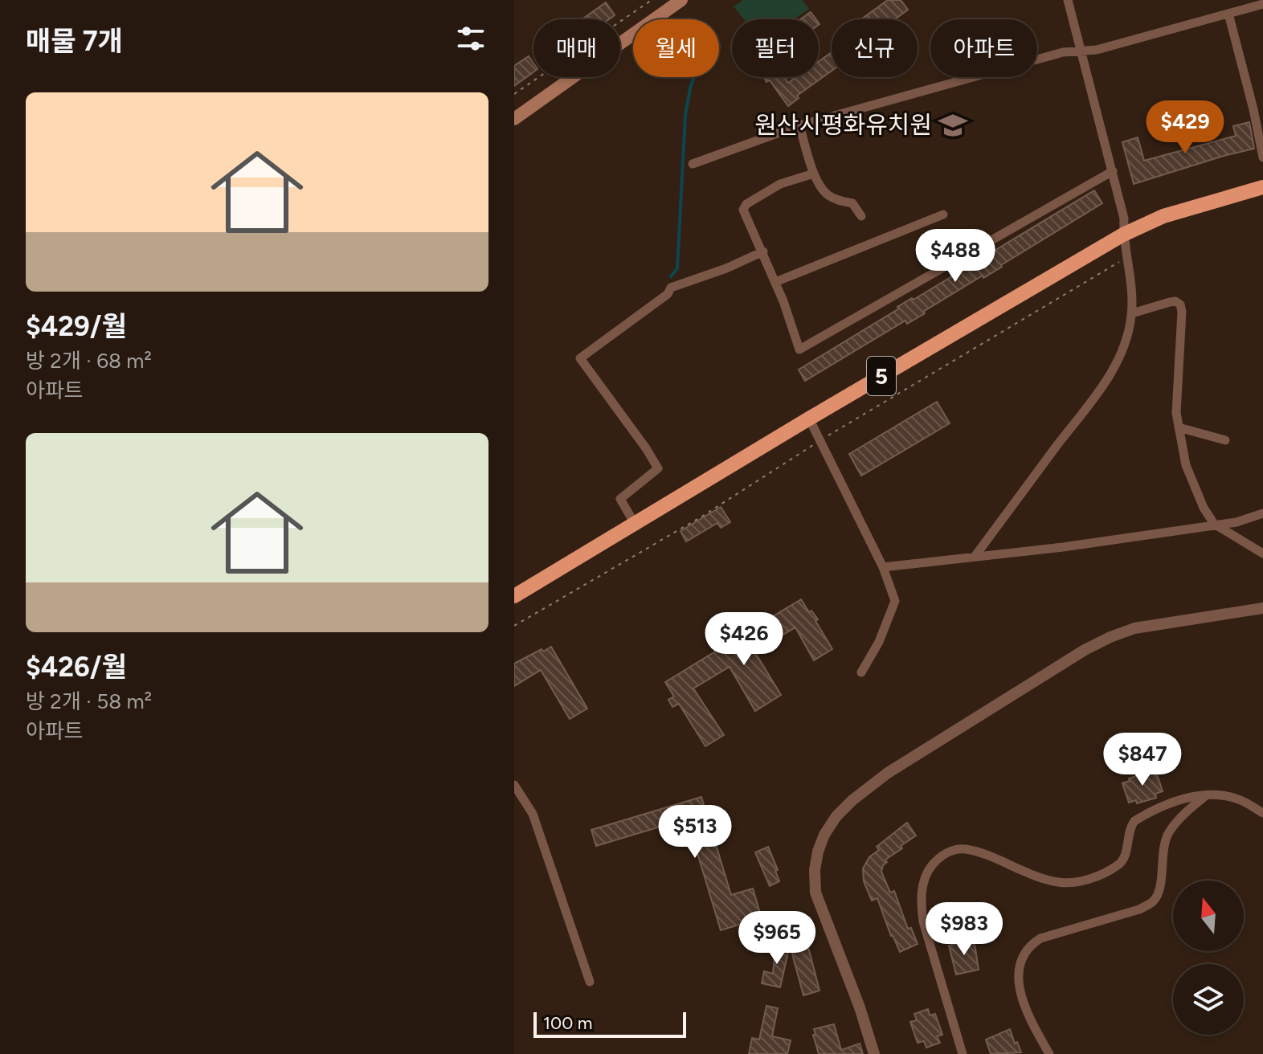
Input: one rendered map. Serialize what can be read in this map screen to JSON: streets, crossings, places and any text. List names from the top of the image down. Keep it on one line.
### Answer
{"streets":{"highway":["5"]},"places":{"school or university":["원산시평화유치원"]},"scale_bar":"100 m","north":"top","page":{"heading":"매물 7개","chip":["매매","월세","필터","신규","아파트"],"list":[{"name":"$429/월","note":"방 2개 · 68 m² · 아파트"},{"name":"$426/월","note":"방 2개 · 58 m² · 아파트"}],"price":["$429","$488","$426","$847","$513","$983","$965"],"scale":"100 m"}}
